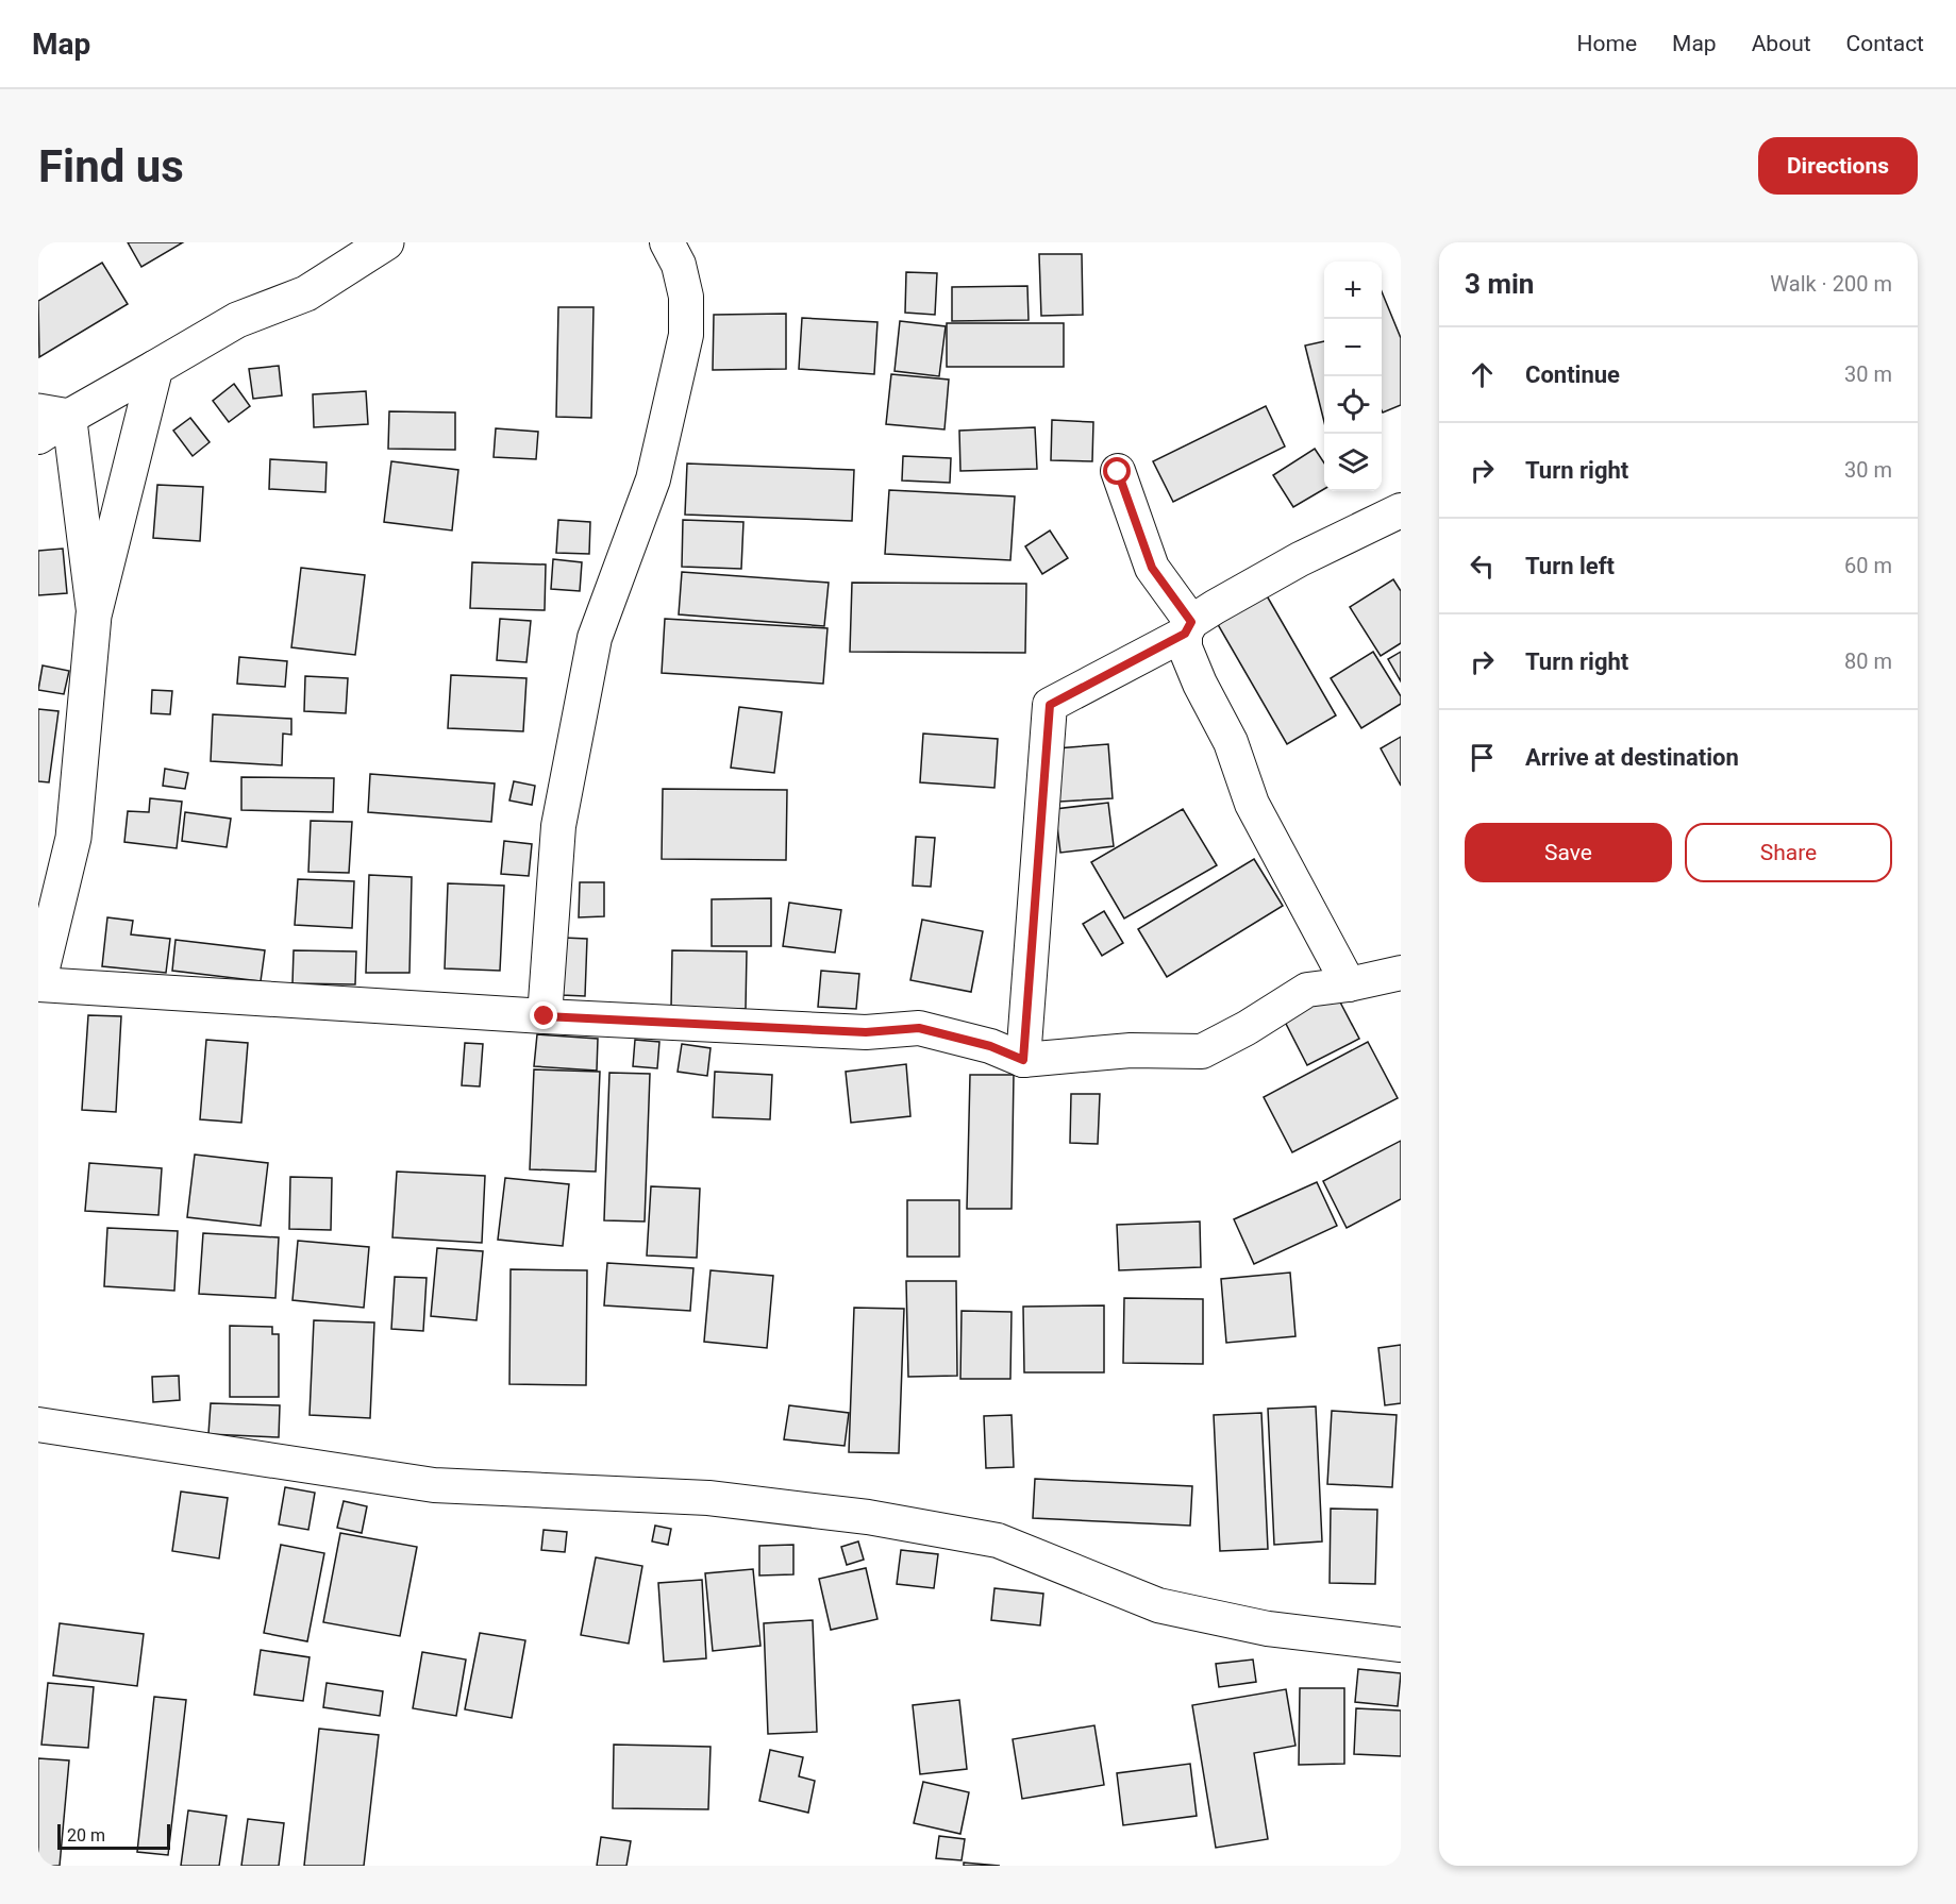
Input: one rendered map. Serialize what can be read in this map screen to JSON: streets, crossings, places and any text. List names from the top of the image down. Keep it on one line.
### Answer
{"scale_bar":"20 m","page":{"header":"Map","nav":["Home","Map","About","Contact"],"buttons":["Directions",["Save","Share"]],"title":"Find us","heading":["3 min","Walk · 200 m"],"map_buttons":["+","−"],"list":[["Continue","30 m"],["Turn right","30 m"],["Turn left","60 m"],["Turn right","80 m"],"Arrive at destination"],"scale":"20 m"}}
